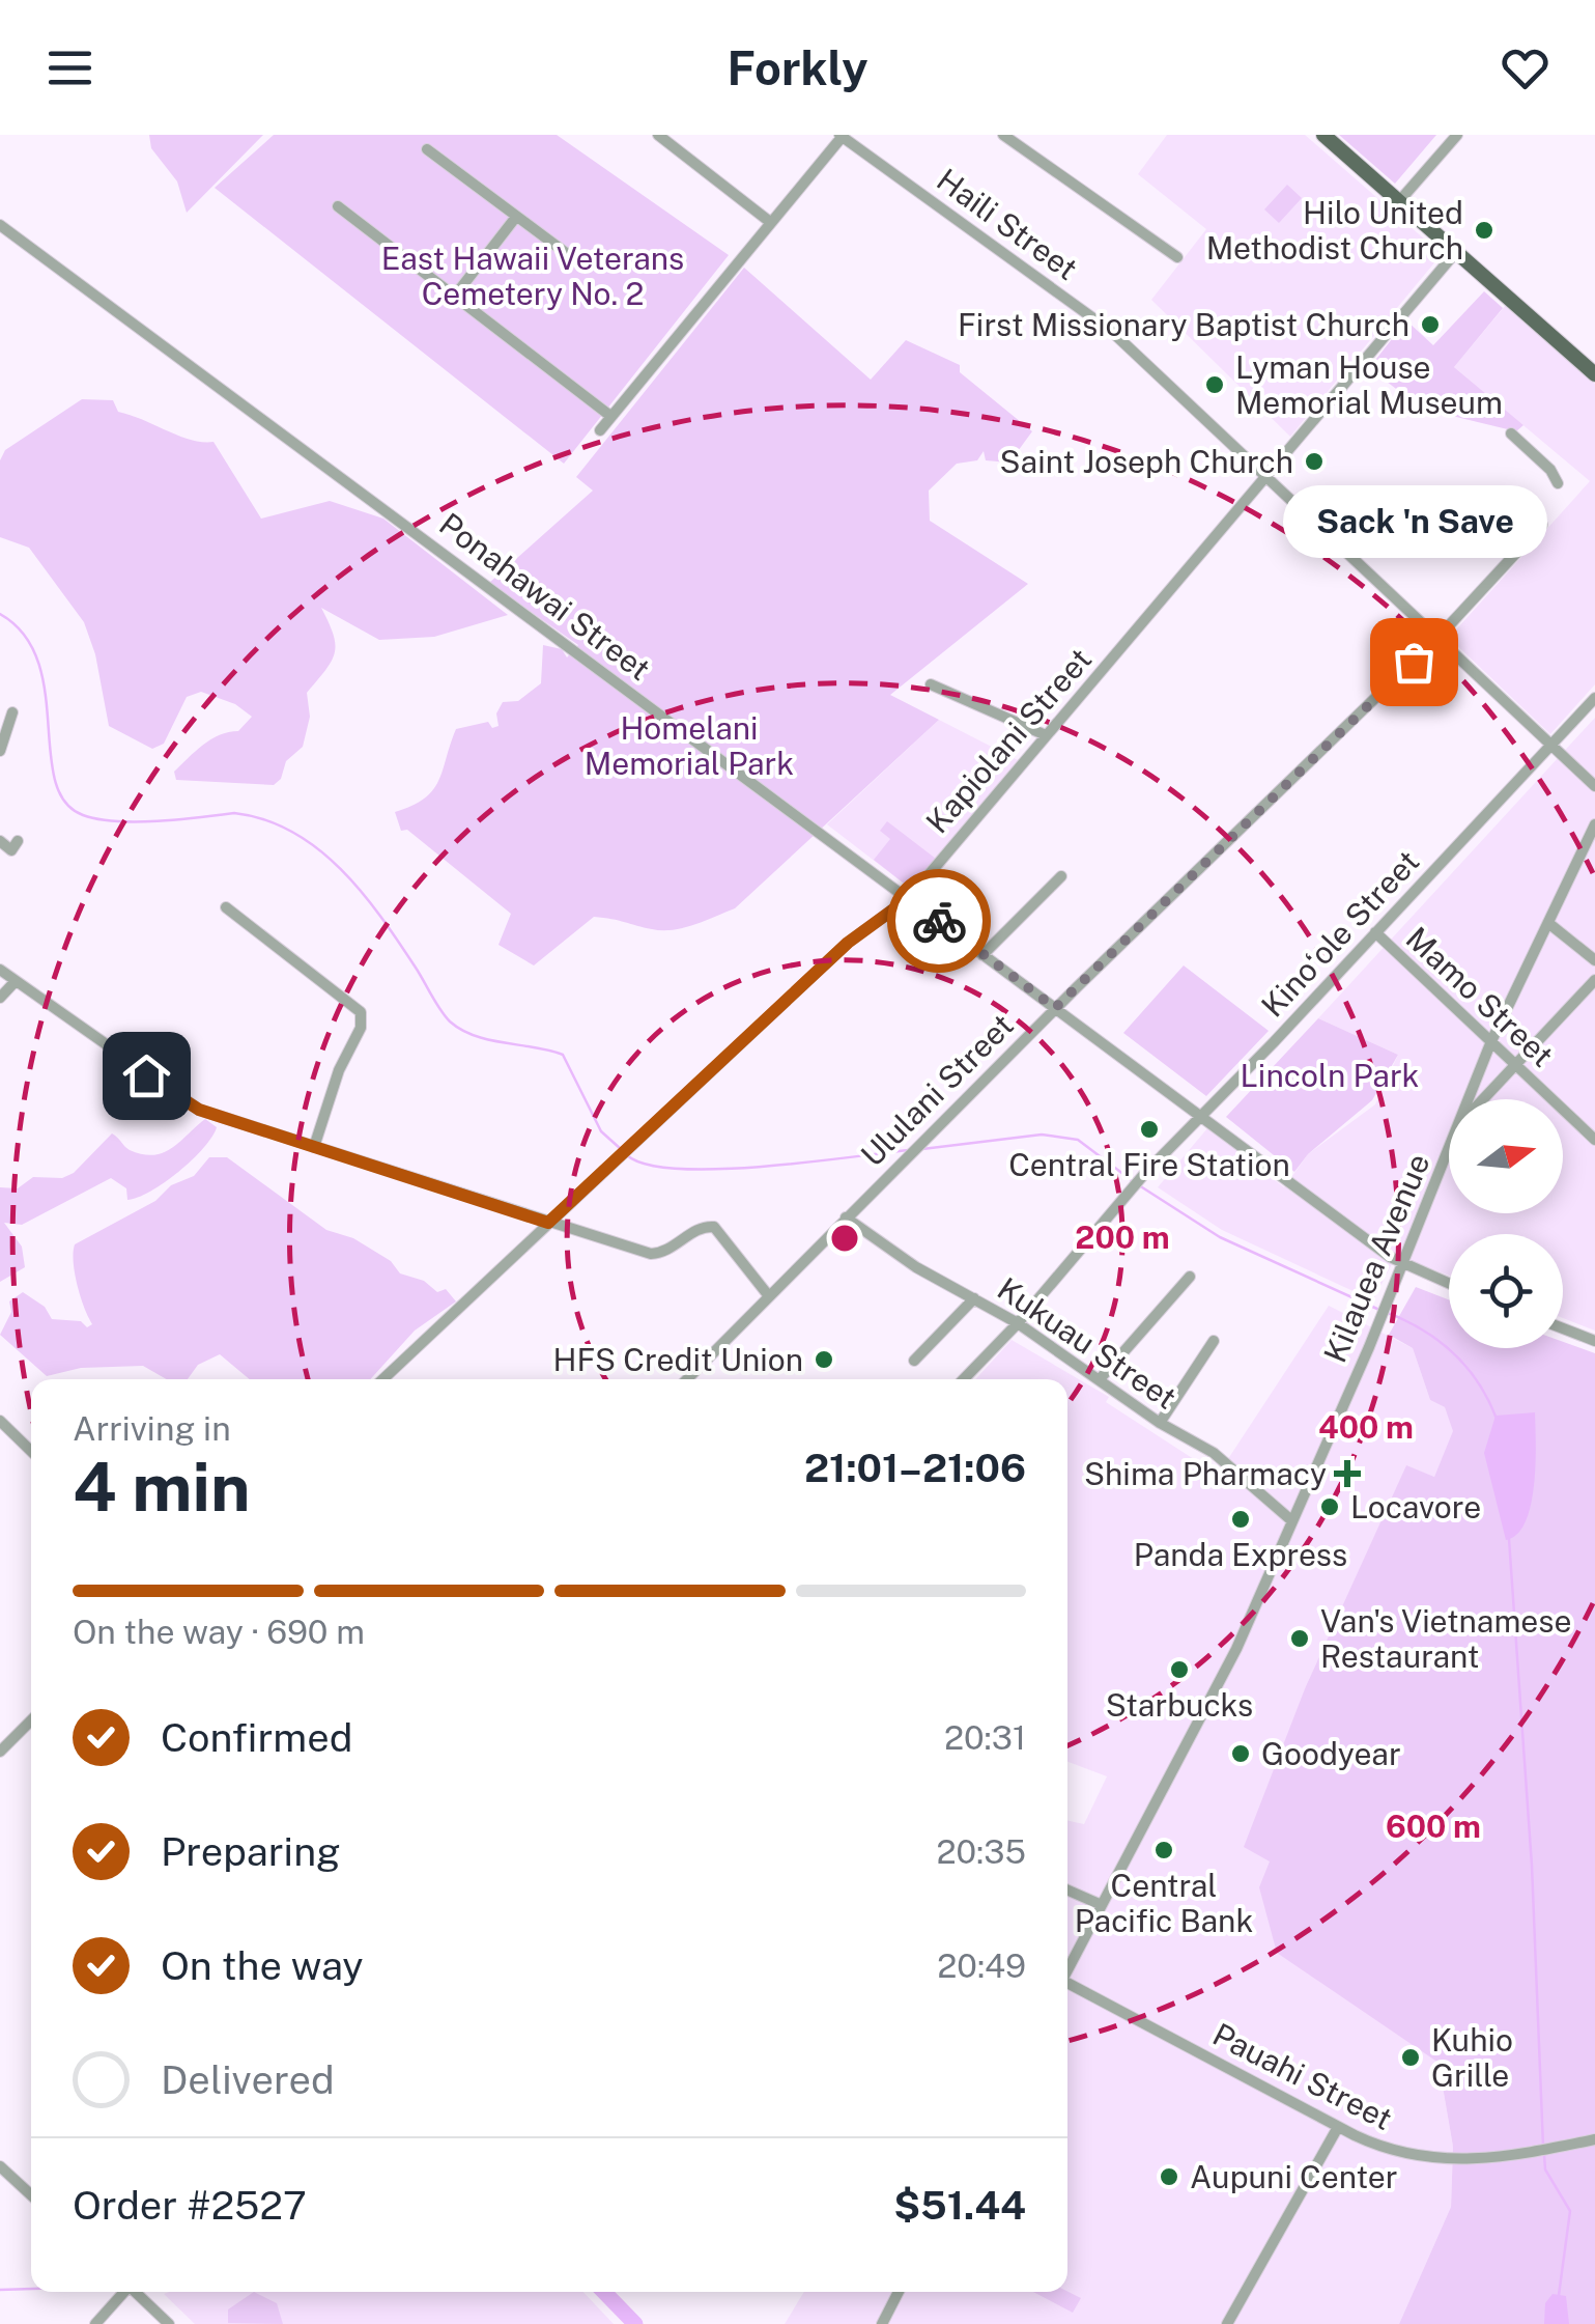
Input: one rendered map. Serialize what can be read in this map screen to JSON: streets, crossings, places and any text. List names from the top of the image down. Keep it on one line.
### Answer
{"streets":{"street":["Haili Street","Ponahawai Street","Kapiolani Street","Kinoʻole Street","Mamo Street","Ululani Street","Kilauea Avenue","Kukuau Street","Pauahi Street"]},"crossings":[["Haili Street","Kapiolani Street"],["Haili Street","Kinoʻole Street"],["Haili Street","Ululani Street"],["Ponahawai Street","Kapiolani Street"],["Ponahawai Street","Kinoʻole Street"],["Ponahawai Street","Ululani Street"],["Ponahawai Street","Kilauea Avenue"],["Kinoʻole Street","Mamo Street"],["Kinoʻole Street","Kukuau Street"],["Mamo Street","Kilauea Avenue"],["Ululani Street","Kukuau Street"],["Kilauea Avenue","Kukuau Street"]],"parks":["East Hawaii Veterans Cemetery No. 2","Homelani Memorial Park","Lincoln Park"],"places":{"other":["Hilo United Methodist Church","First Missionary Baptist Church","Lyman House Memorial Museum","Saint Joseph Church","Sack 'n Save","Central Fire Station","HFS Credit Union","Locavore","Panda Express","Van's Vietnamese Restaurant","Starbucks","Goodyear","Central Pacific Bank","Kuhio Grille","Aupuni Center"],"health":["Shima Pharmacy"]},"north":"right","page":{"header":"Forkly","bubble":"Sack 'n Save","heading":["4 min","Arriving in","21:01–21:06"],"panel":["Order #2527","$51.44"],"bar":"On the way · 690 m","list":[["Confirmed","20:31"],["Preparing","20:35"],["On the way","20:49"],"Delivered"]},"rings":["200 m","400 m","600 m"]}
